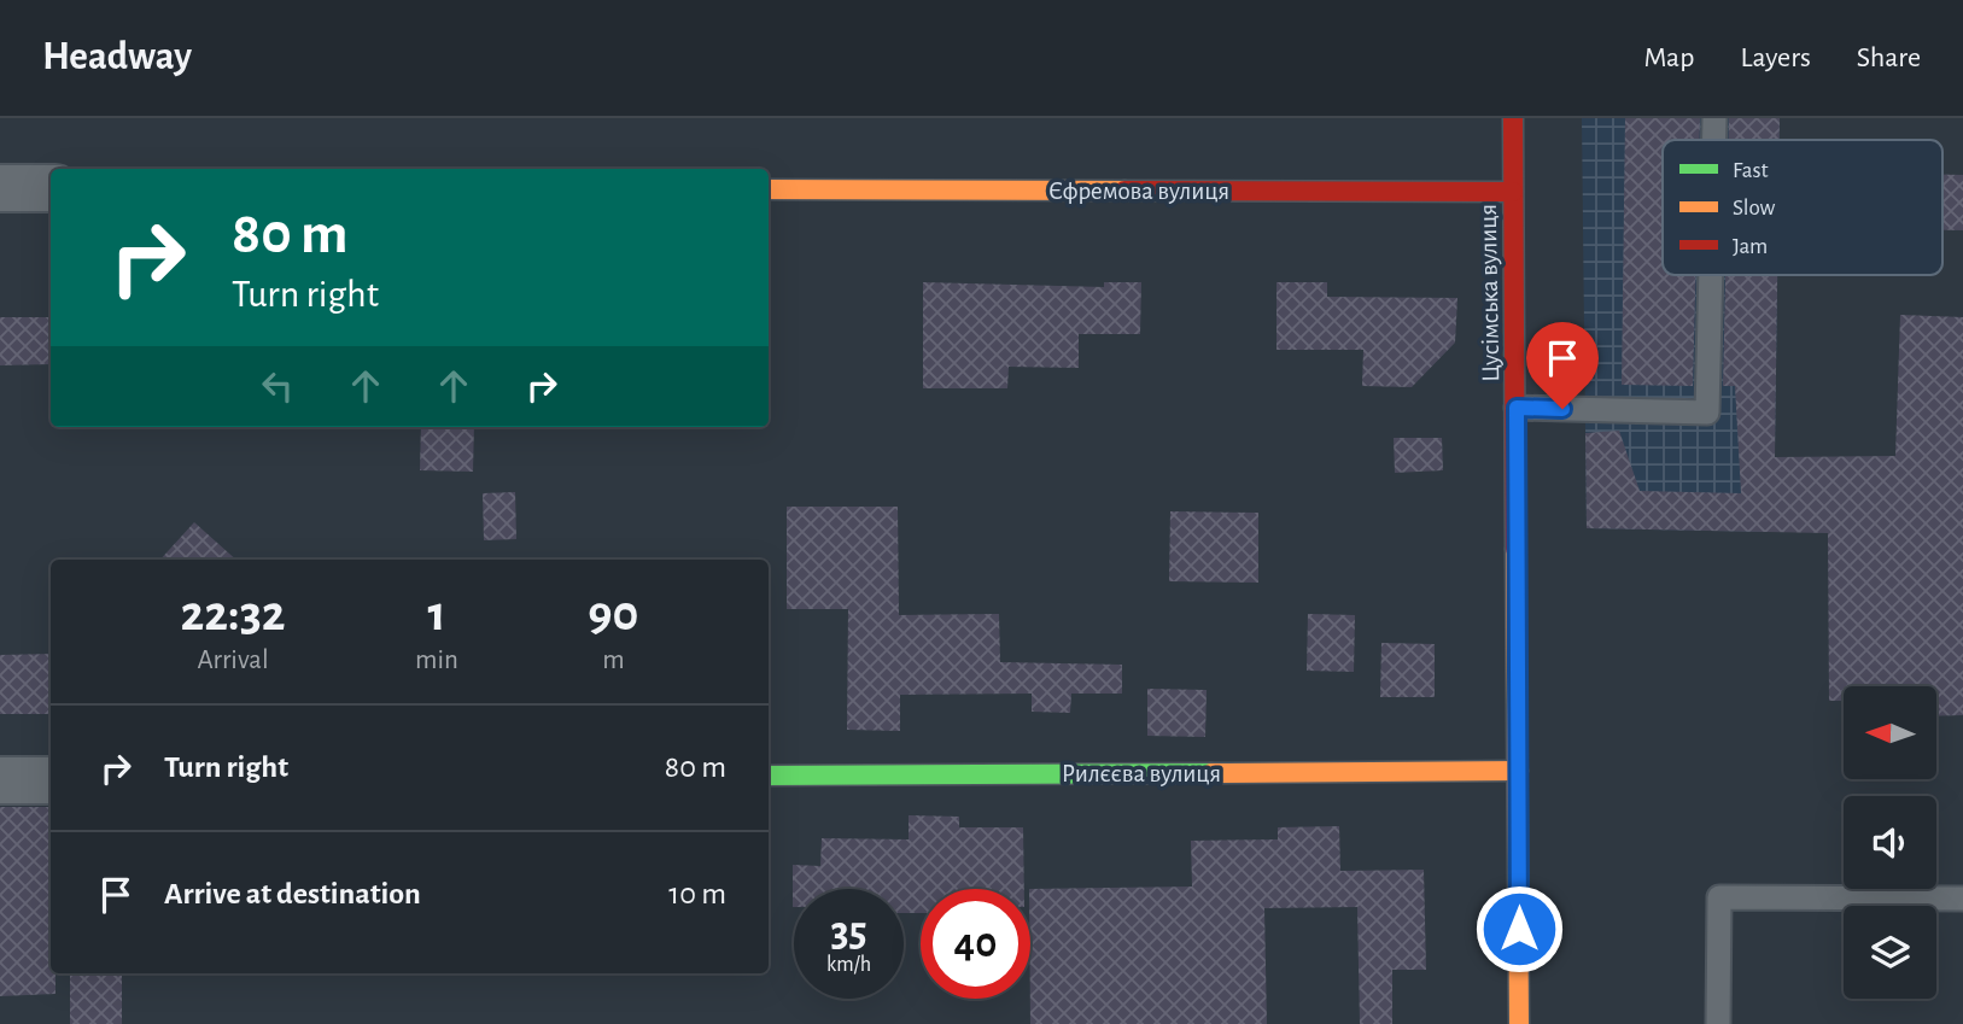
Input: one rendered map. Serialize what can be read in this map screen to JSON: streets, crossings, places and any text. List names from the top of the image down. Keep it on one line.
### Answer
{"streets":{"street":["Єфремова вулиця","Цусімська вулиця","Рилєєва вулиця"]},"crossings":[["Єфремова вулиця","Цусімська вулиця"],["Цусімська вулиця","Рилєєва вулиця"]],"legend":["Fast","Slow","Jam"],"north":"left","page":{"header":"Headway","nav":["Map","Layers","Share"],"turn":["80 m","Turn right"],"eta":["22:32","Arrival","1","min","90","m"],"list":[{"name":"Turn right","value":"80 m"},{"name":"Arrive at destination","value":"10 m"}],"speed":"35 km/h","limit":"40"}}
